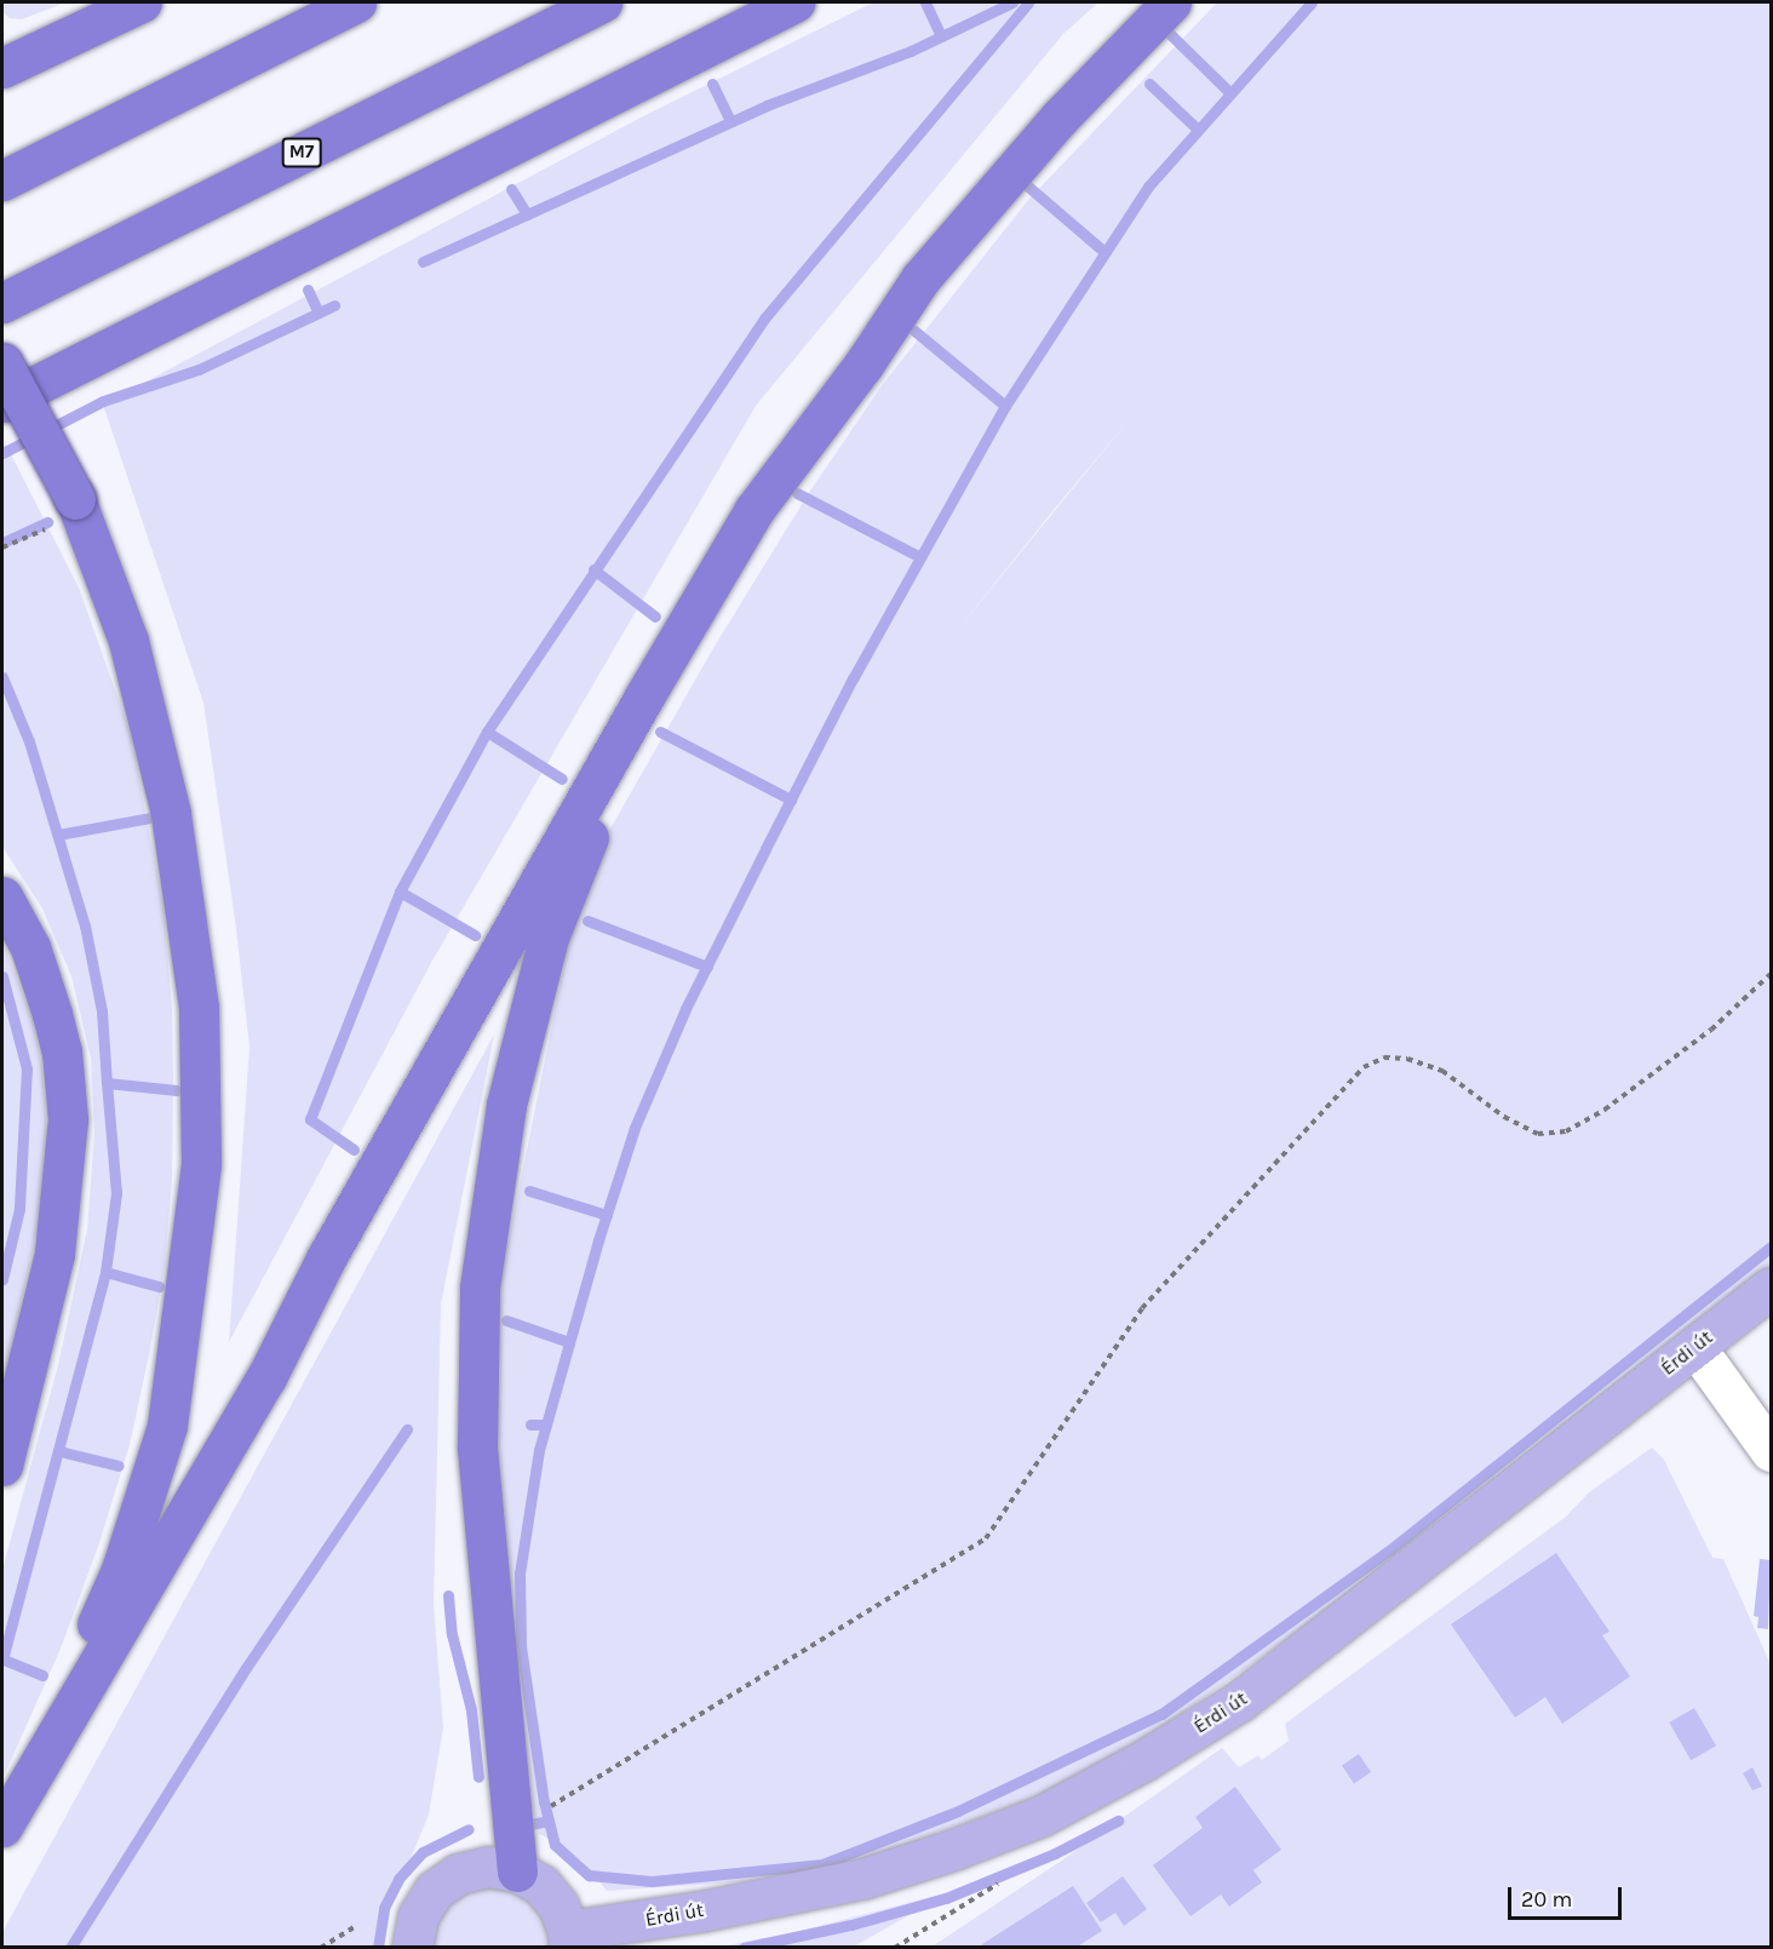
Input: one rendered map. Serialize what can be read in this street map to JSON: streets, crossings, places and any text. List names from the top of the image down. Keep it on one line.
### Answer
{"streets":{"highway":["M7"],"main road":["Érdi út"]},"scale_bar":"20 m"}
